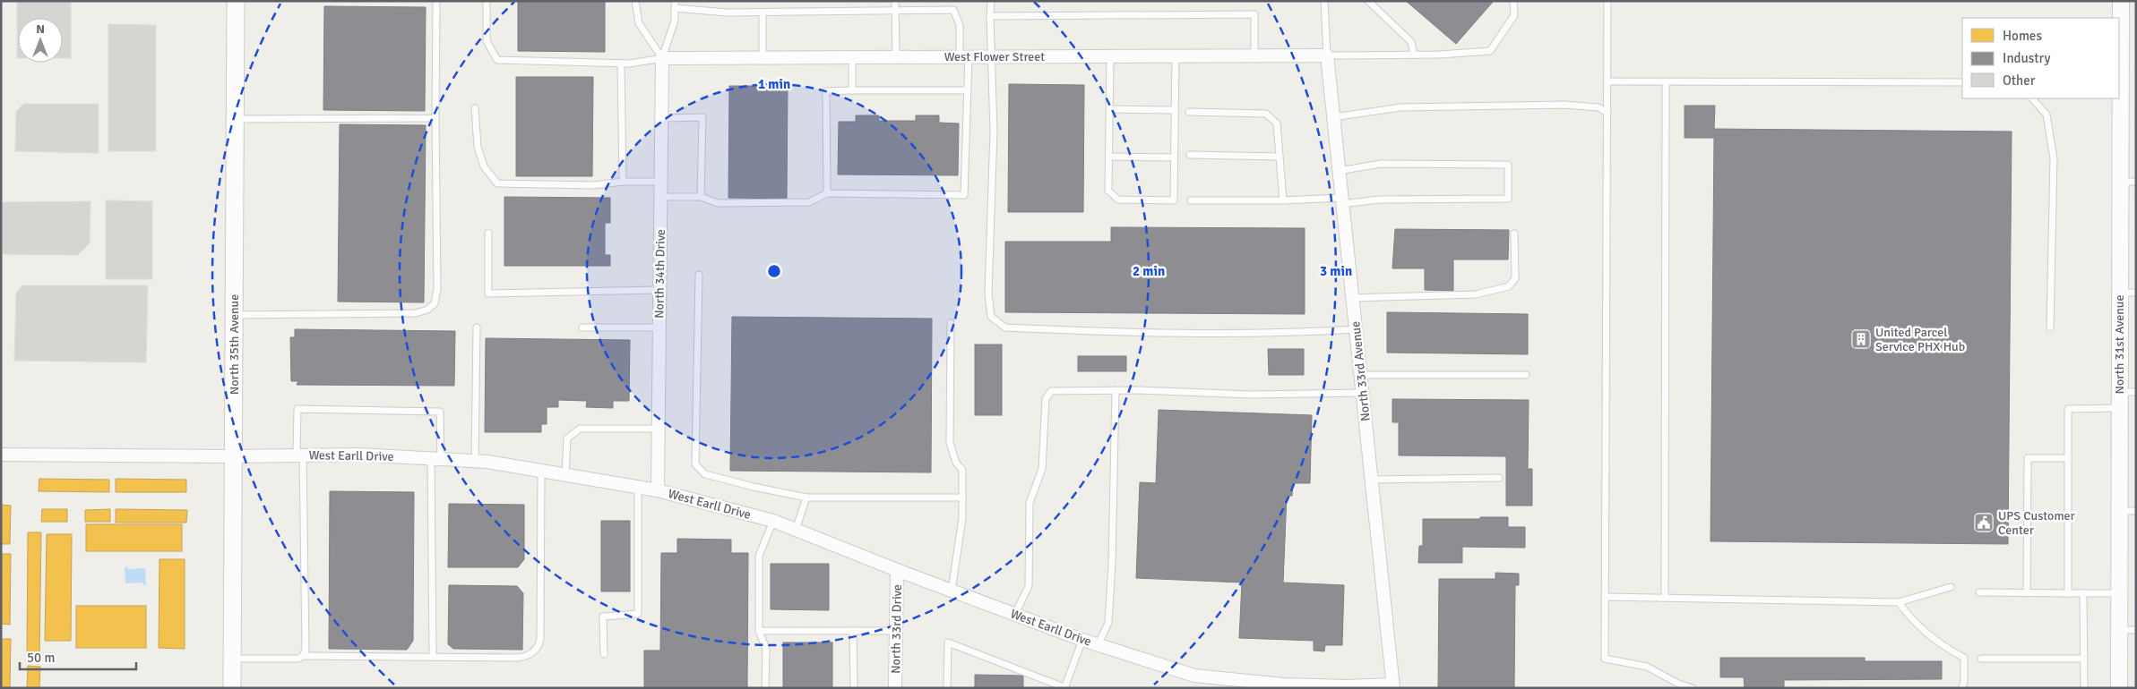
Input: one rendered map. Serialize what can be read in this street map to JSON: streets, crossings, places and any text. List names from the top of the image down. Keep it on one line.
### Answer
{"streets":{"main road":["North 35th Avenue"],"street":["West Flower Street","North 34th Drive","North 31st Avenue","North 33rd Avenue","West Earll Drive","North 33rd Drive"]},"crossings":[["West Flower Street","North 34th Drive"],["West Flower Street","North 33rd Avenue"],["North 34th Drive","West Earll Drive"],["North 35th Avenue","West Earll Drive"],["North 33rd Avenue","West Earll Drive"],["West Earll Drive","North 33rd Drive"]],"places":{"building":["United Parcel Service PHX Hub"],"public building":["UPS Customer Center"]},"legend":["Homes","Industry","Other"],"scale_bar":"50 m","north":"top","rings":["1 min","2 min","3 min"]}
